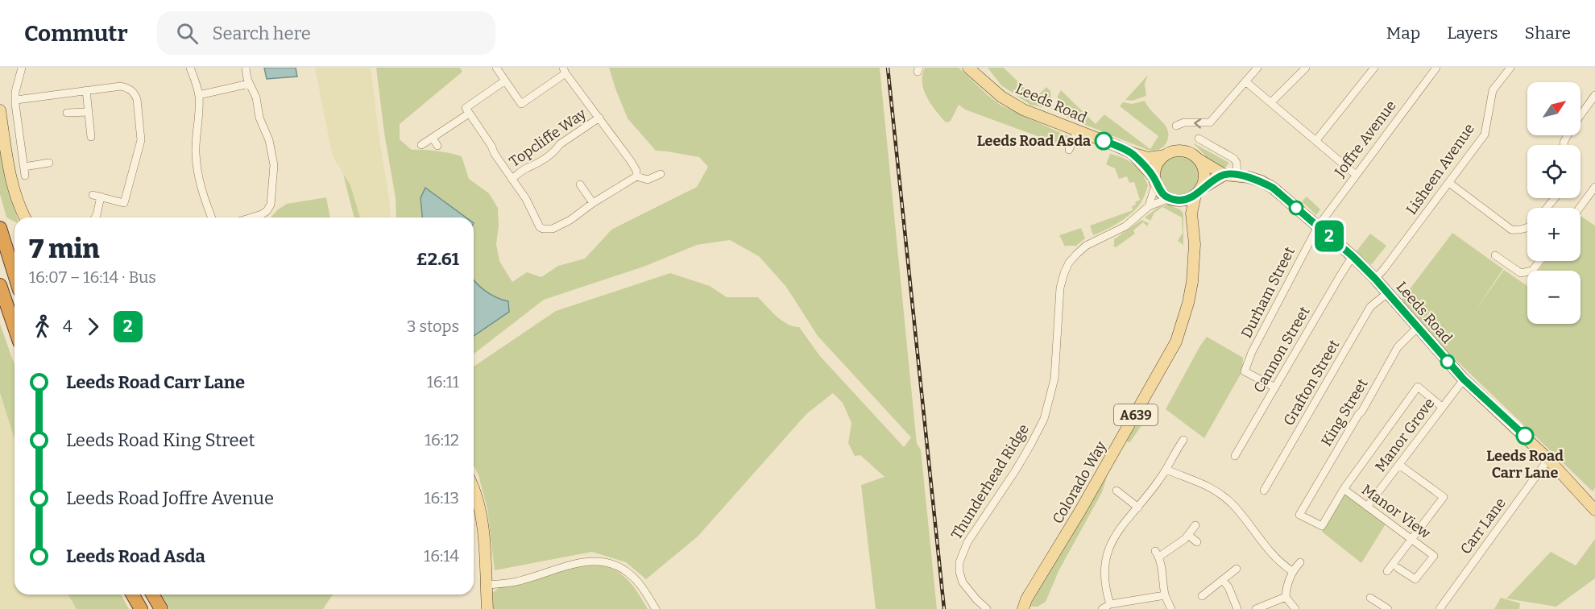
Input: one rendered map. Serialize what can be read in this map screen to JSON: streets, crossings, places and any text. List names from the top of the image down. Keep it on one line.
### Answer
{"streets":{"main road":["Leeds Road","A639","Colorado Way"],"street":["Topcliffe Way","Joffre Avenue","Lisheen Avenue","Durham Street","Cannon Street","Grafton Street","King Street","Manor Grove","Thunderhead Ridge","Manor View","Carr Lane"]},"crossings":[["Leeds Road","Joffre Avenue"],["Leeds Road","Lisheen Avenue"],["Leeds Road","Durham Street"],["Leeds Road","Cannon Street"],["Leeds Road","Grafton Street"],["Leeds Road","King Street"],["Leeds Road","Manor Grove"],["Leeds Road","Thunderhead Ridge"],["Leeds Road","Colorado Way"],["Leeds Road","Carr Lane"],["Joffre Avenue","Durham Street"],["Durham Street","Cannon Street"],["King Street","Manor View"],["Manor Grove","Manor View"],["Thunderhead Ridge","Colorado Way"]],"places":["Leeds Road Asda","Leeds Road Carr Lane"],"lines":["bus line 2"],"north":"top right","page":{"header":"Commutr","search":"Search here","nav":["Map","Layers","Share"],"on_map":"2","map_buttons":["+","−"],"heading":["7 min","16:07 – 16:14 · Bus","£2.61"],"legs":["4","2","3 stops"],"list":[{"name":"Leeds Road Carr Lane","value":"16:11"},{"name":"Leeds Road King Street","value":"16:12"},{"name":"Leeds Road Joffre Avenue","value":"16:13"},{"name":"Leeds Road Asda","value":"16:14"}]}}
